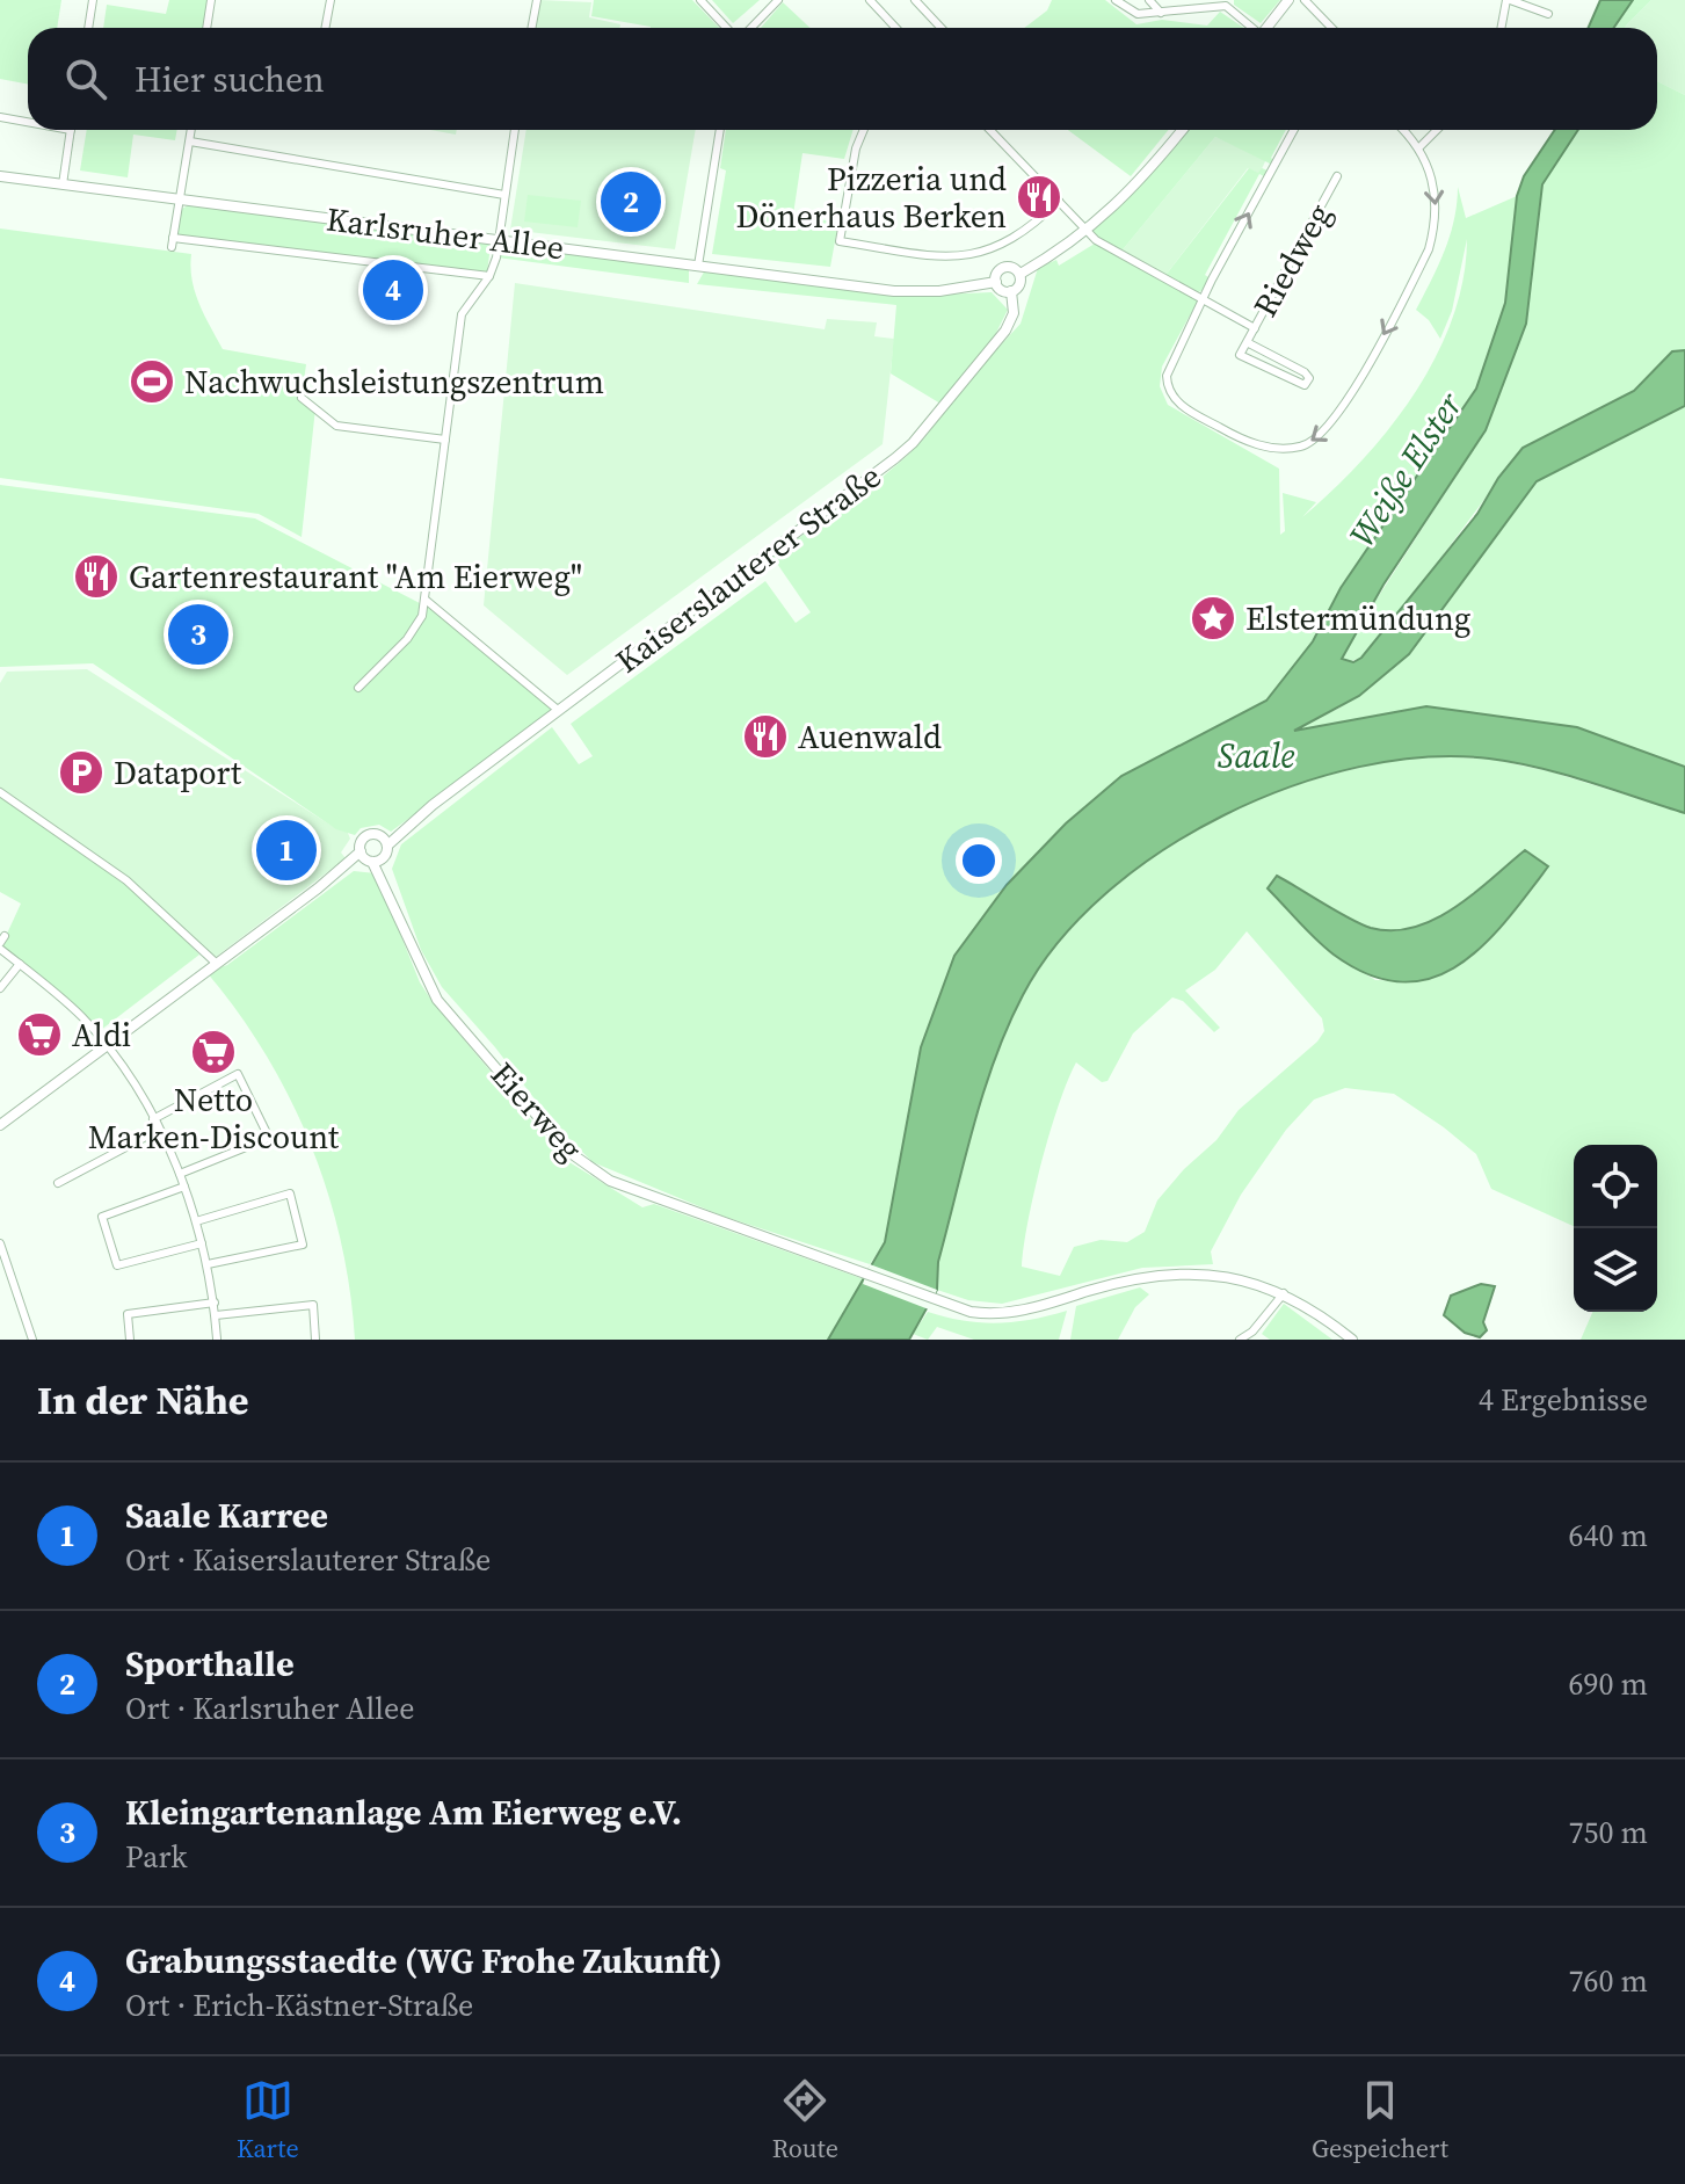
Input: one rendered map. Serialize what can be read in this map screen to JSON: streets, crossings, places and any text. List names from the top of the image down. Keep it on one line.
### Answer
{"streets":{"street":["Karlsruher Allee","Riedweg","Kaiserslauterer Straße","Eierweg"]},"crossings":[["Karlsruher Allee","Kaiserslauterer Straße"],["Kaiserslauterer Straße","Eierweg"]],"water":["Weiße Elster","Saale"],"places":{"restaurant":["Pizzeria und Dönerhaus Berken","Gartenrestaurant \"Am Eierweg\"","Auenwald"],"sports":["Nachwuchsleistungszentrum"],"place":["Elstermündung"],"parking":["Dataport"],"supermarket":["Aldi","Netto Marken-Discount"]},"page":{"search":"Hier suchen","pins":["2","4","3","1"],"heading":["In der Nähe","4 Ergebnisse"],"list":[{"mark":"1","name":"Saale Karree","note":"Ort · Kaiserslauterer Straße","value":"640 m"},{"mark":"2","name":"Sporthalle","note":"Ort · Karlsruher Allee","value":"690 m"},{"mark":"3","name":"Kleingartenanlage Am Eierweg e.V.","note":"Park","value":"750 m"},{"mark":"4","name":"Grabungsstaedte (WG Frohe Zukunft)","note":"Ort · Erich-Kästner-Straße","value":"760 m"}],"nav":["Karte","Route","Gespeichert"]}}
